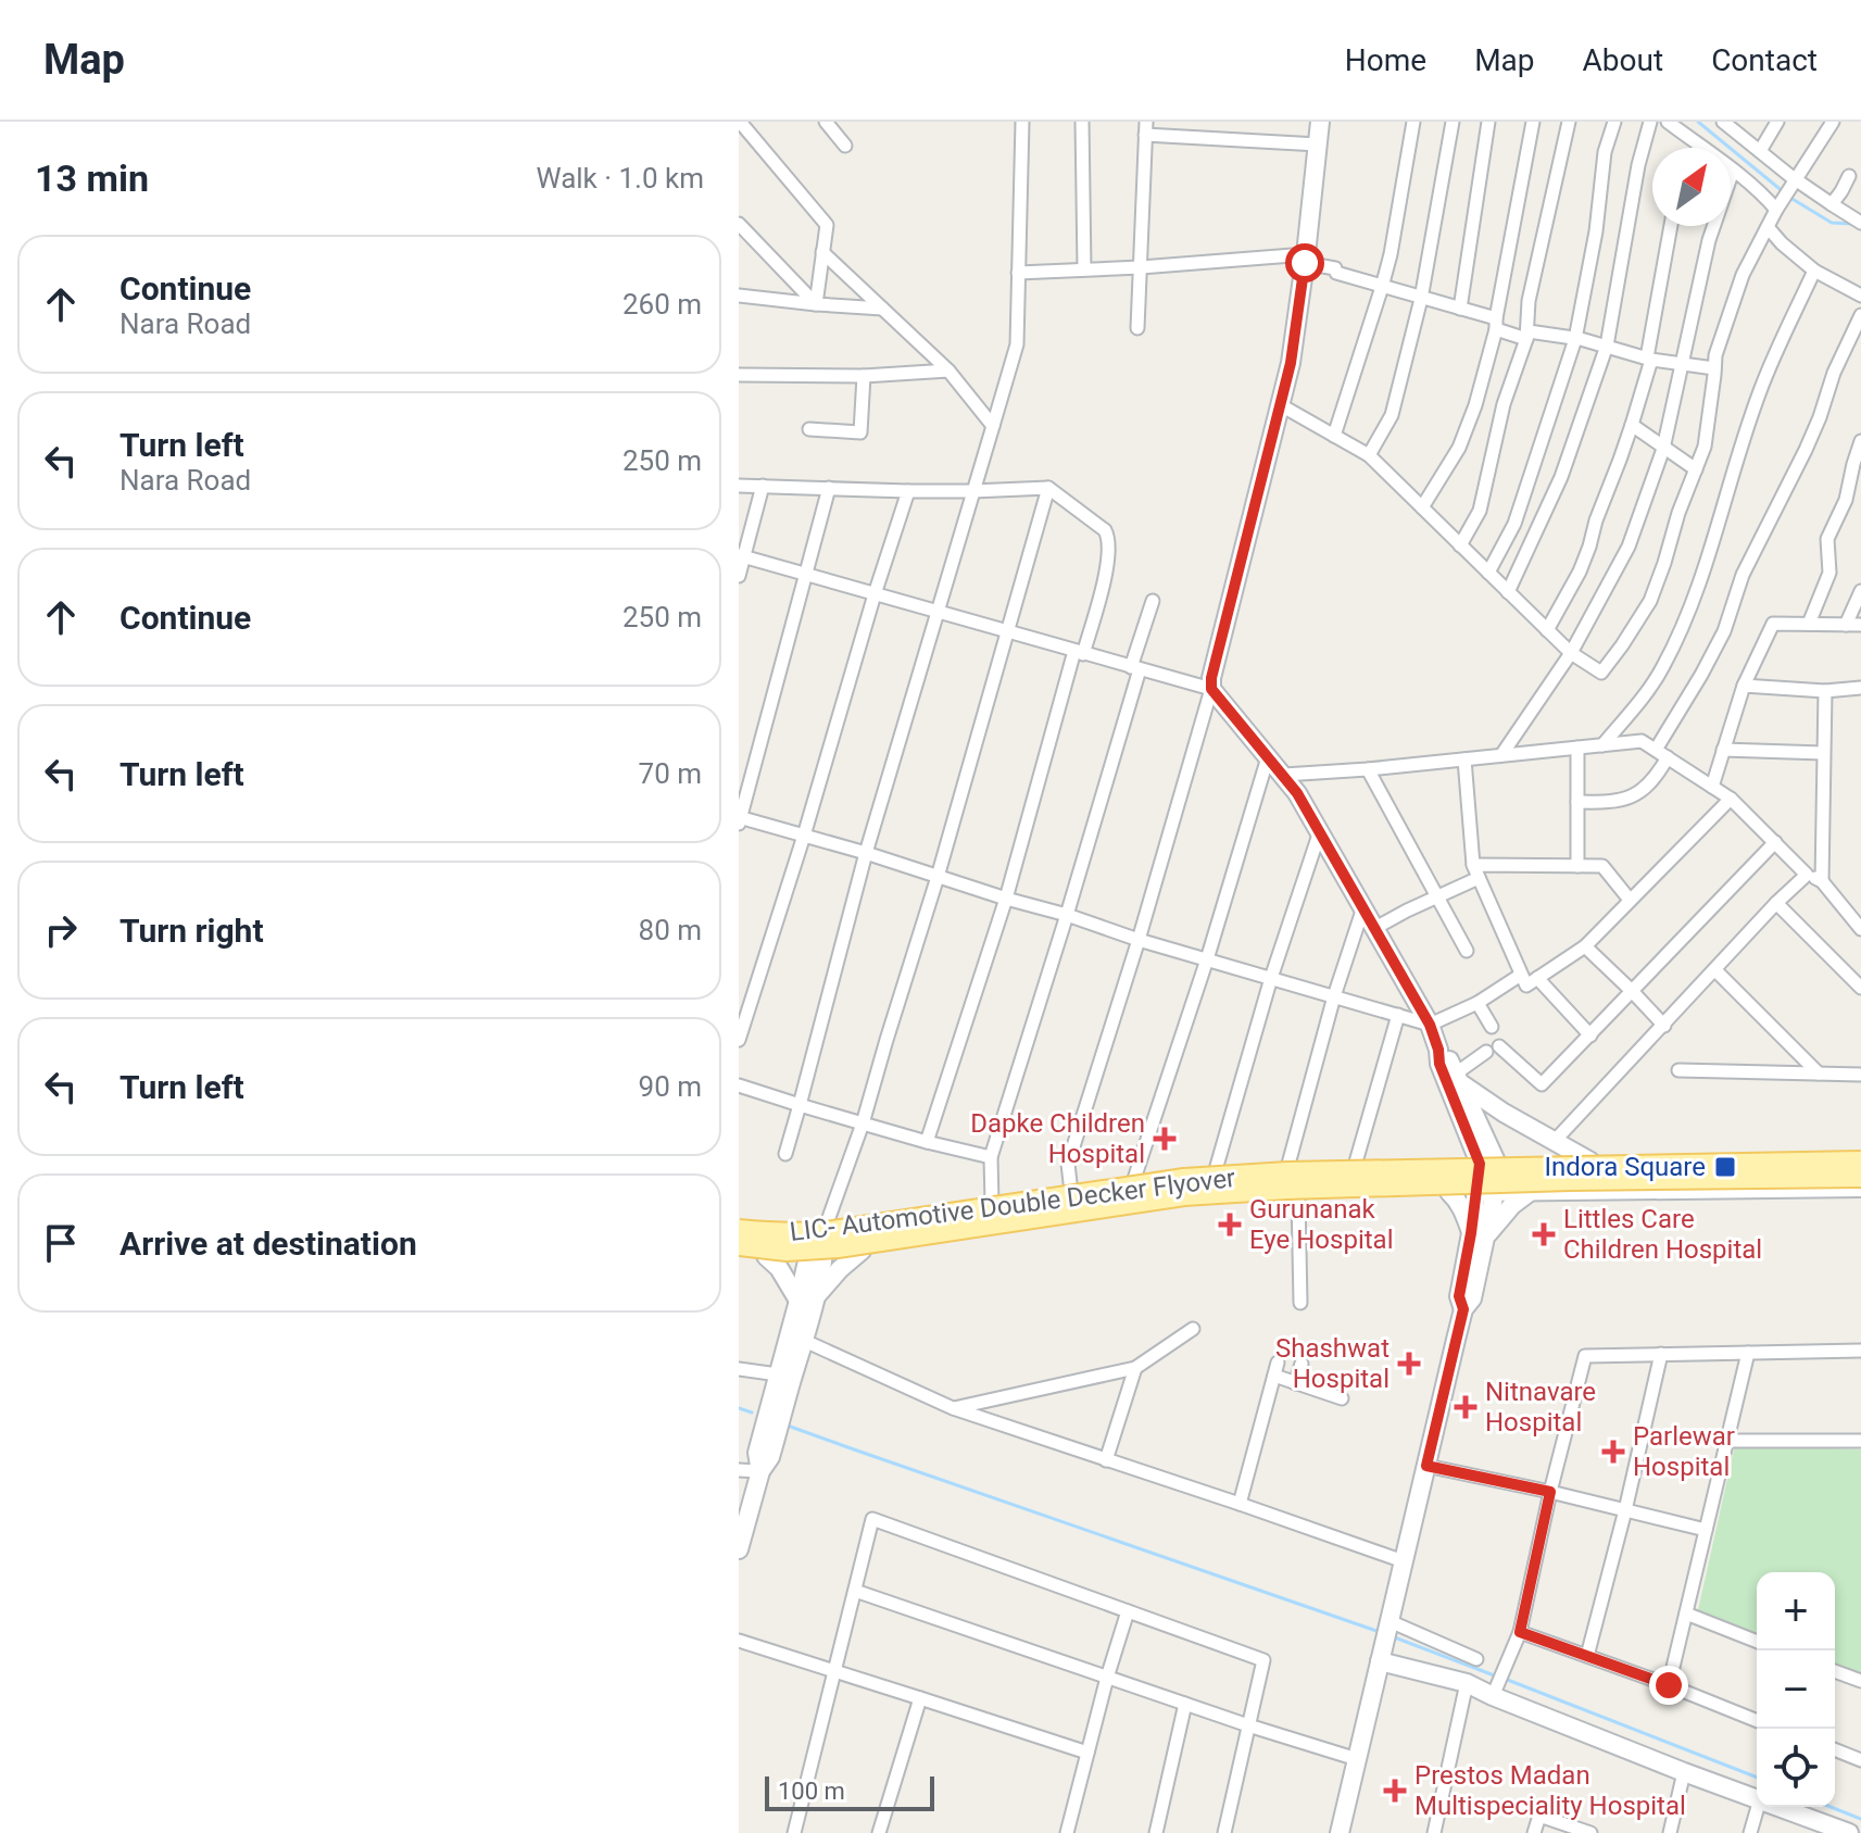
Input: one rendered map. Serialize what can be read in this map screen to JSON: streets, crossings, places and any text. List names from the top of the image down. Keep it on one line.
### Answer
{"streets":{"main road":["LIC- Automotive Double Decker Flyover"]},"places":{"health":["Dapke Children Hospital","Gurunanak Eye Hospital","Littles Care Children Hospital","Shashwat Hospital","Nitnavare Hospital","Parlewar Hospital","Prestos Madan Multispeciality Hospital"],"transit":["Indora Square"]},"scale_bar":"100 m","north":"top right","page":{"header":"Map","nav":["Home","Map","About","Contact"],"heading":["13 min","Walk · 1.0 km"],"list":[["Continue","Nara Road","260 m"],["Turn left","Nara Road","250 m"],["Continue","250 m"],["Turn left","70 m"],["Turn right","80 m"],["Turn left","90 m"],"Arrive at destination"],"map_buttons":["+","−"],"scale":"100 m"}}
